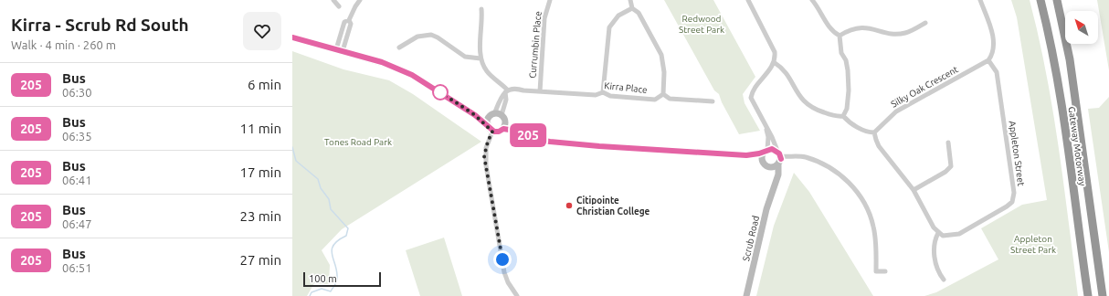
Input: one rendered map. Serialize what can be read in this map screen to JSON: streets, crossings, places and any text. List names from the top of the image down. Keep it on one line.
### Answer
{"streets":{"highway":["Gateway Motorway"],"street":["Currumbin Place","Silky Oak Crescent","Kirra Place","Appleton Street","Scrub Road"]},"crossings":[["Currumbin Place","Kirra Place"],["Silky Oak Crescent","Appleton Street"]],"parks":["Redwood Street Park","Tones Road Park","Appleton Street Park"],"places":["Citipointe Christian College"],"lines":["bus line 205"],"scale_bar":"100 m","north":"top left","page":{"heading":["Kirra - Scrub Rd South","Walk · 4 min · 260 m"],"on_map":"205","list":[{"mark":"205","name":"Bus","note":"06:30","value":"6 min"},{"mark":"205","name":"Bus","note":"06:35","value":"11 min"},{"mark":"205","name":"Bus","note":"06:41","value":"17 min"},{"mark":"205","name":"Bus","note":"06:47","value":"23 min"},{"mark":"205","name":"Bus","note":"06:51","value":"27 min"}],"scale":"100 m"}}
